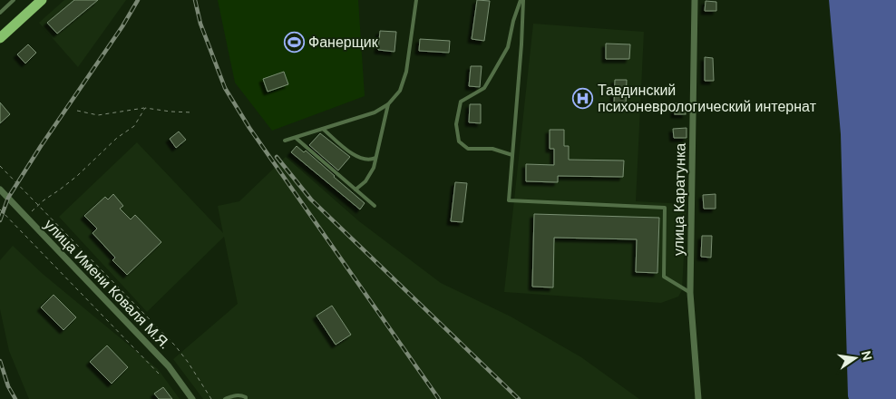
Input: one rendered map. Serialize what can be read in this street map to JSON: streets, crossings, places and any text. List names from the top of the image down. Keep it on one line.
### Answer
{"streets":{"street":["улица Каратунка","улица Имени Коваля М.Я."]},"places":{"sports":["Фанерщик"],"hospital":["Тавдинский психоневрологический интернат"]},"north":"right"}
